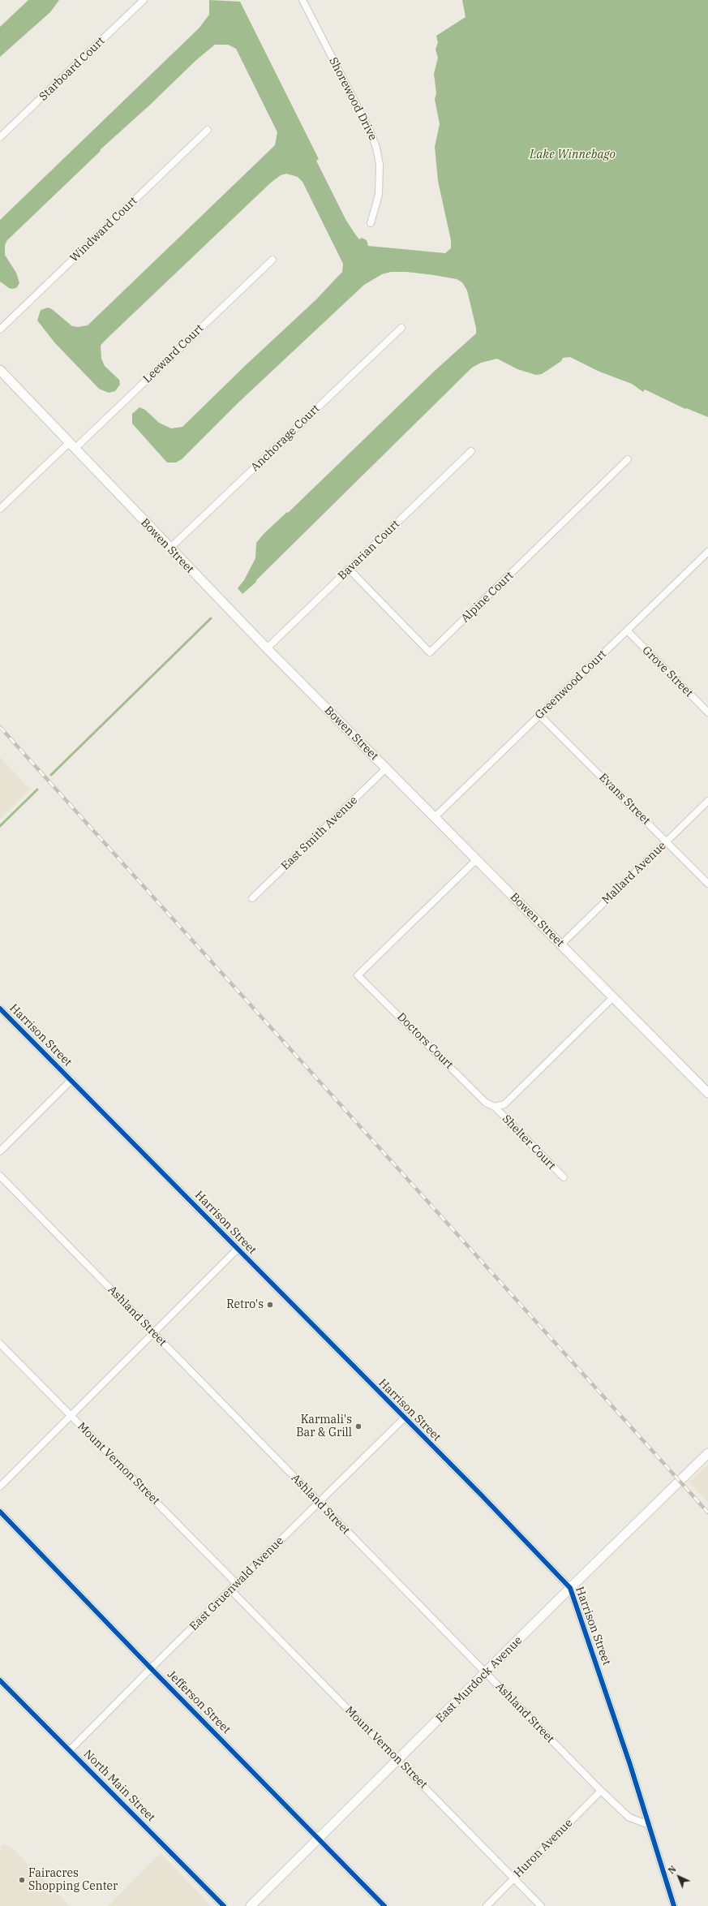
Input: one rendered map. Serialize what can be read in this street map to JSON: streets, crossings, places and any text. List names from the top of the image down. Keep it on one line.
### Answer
{"streets":{"main road":["Bowen Street","East Murdock Avenue"],"street":["Starboard Court","Shorewood Drive","Windward Court","Leeward Court","Anchorage Court","Bavarian Court","Alpine Court","Grove Street","Greenwood Court","Evans Street","East Smith Avenue","Mallard Avenue","Harrison Street","Doctors Court","Shelter Court","Ashland Street","Mount Vernon Street","East Gruenwald Avenue","Jefferson Street","North Main Street","Huron Avenue"]},"crossings":[["Leeward Court","Bowen Street"],["Anchorage Court","Bowen Street"],["Bowen Street","Bavarian Court"],["Bowen Street","Greenwood Court"],["Bowen Street","East Smith Avenue"],["Bowen Street","Mallard Avenue"],["Bowen Street","Doctors Court"],["Bavarian Court","Alpine Court"],["Grove Street","Greenwood Court"],["Greenwood Court","Evans Street"],["Evans Street","Mallard Avenue"],["Harrison Street","Ashland Street"],["Harrison Street","East Gruenwald Avenue"],["Harrison Street","East Murdock Avenue"],["Doctors Court","Shelter Court"],["Ashland Street","East Gruenwald Avenue"],["Ashland Street","East Murdock Avenue"],["Ashland Street","Huron Avenue"],["Mount Vernon Street","East Gruenwald Avenue"],["Mount Vernon Street","East Murdock Avenue"],["Mount Vernon Street","Huron Avenue"],["East Gruenwald Avenue","Jefferson Street"],["East Gruenwald Avenue","North Main Street"],["East Murdock Avenue","Jefferson Street"]],"water":["Lake Winnebago"],"places":["Retro's","Karmali's Bar & Grill","Fairacres Shopping Center"],"north":"top left"}
